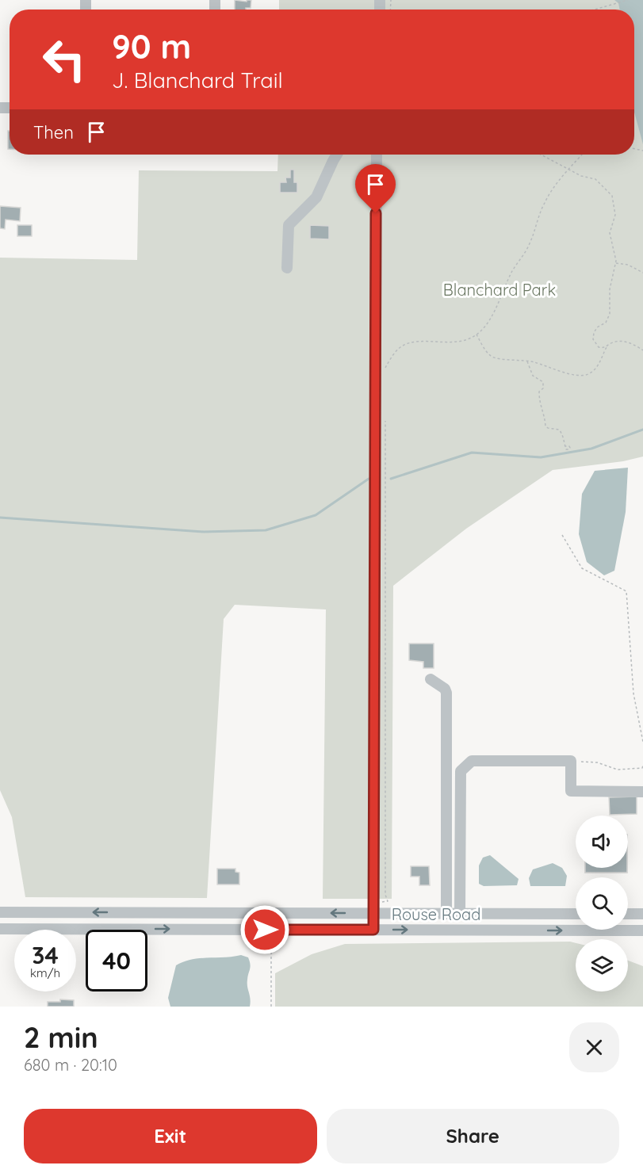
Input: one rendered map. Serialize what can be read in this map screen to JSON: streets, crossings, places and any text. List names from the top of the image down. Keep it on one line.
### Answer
{"streets":{"street":["Rouse Road"]},"parks":["Blanchard Park"],"page":{"turn":["90 m","J. Blanchard Trail"],"then":"Then","speed":"34 km/h","limit":"40","heading":["2 min","680 m · 20:10"],"buttons":["Exit","Share"]}}
